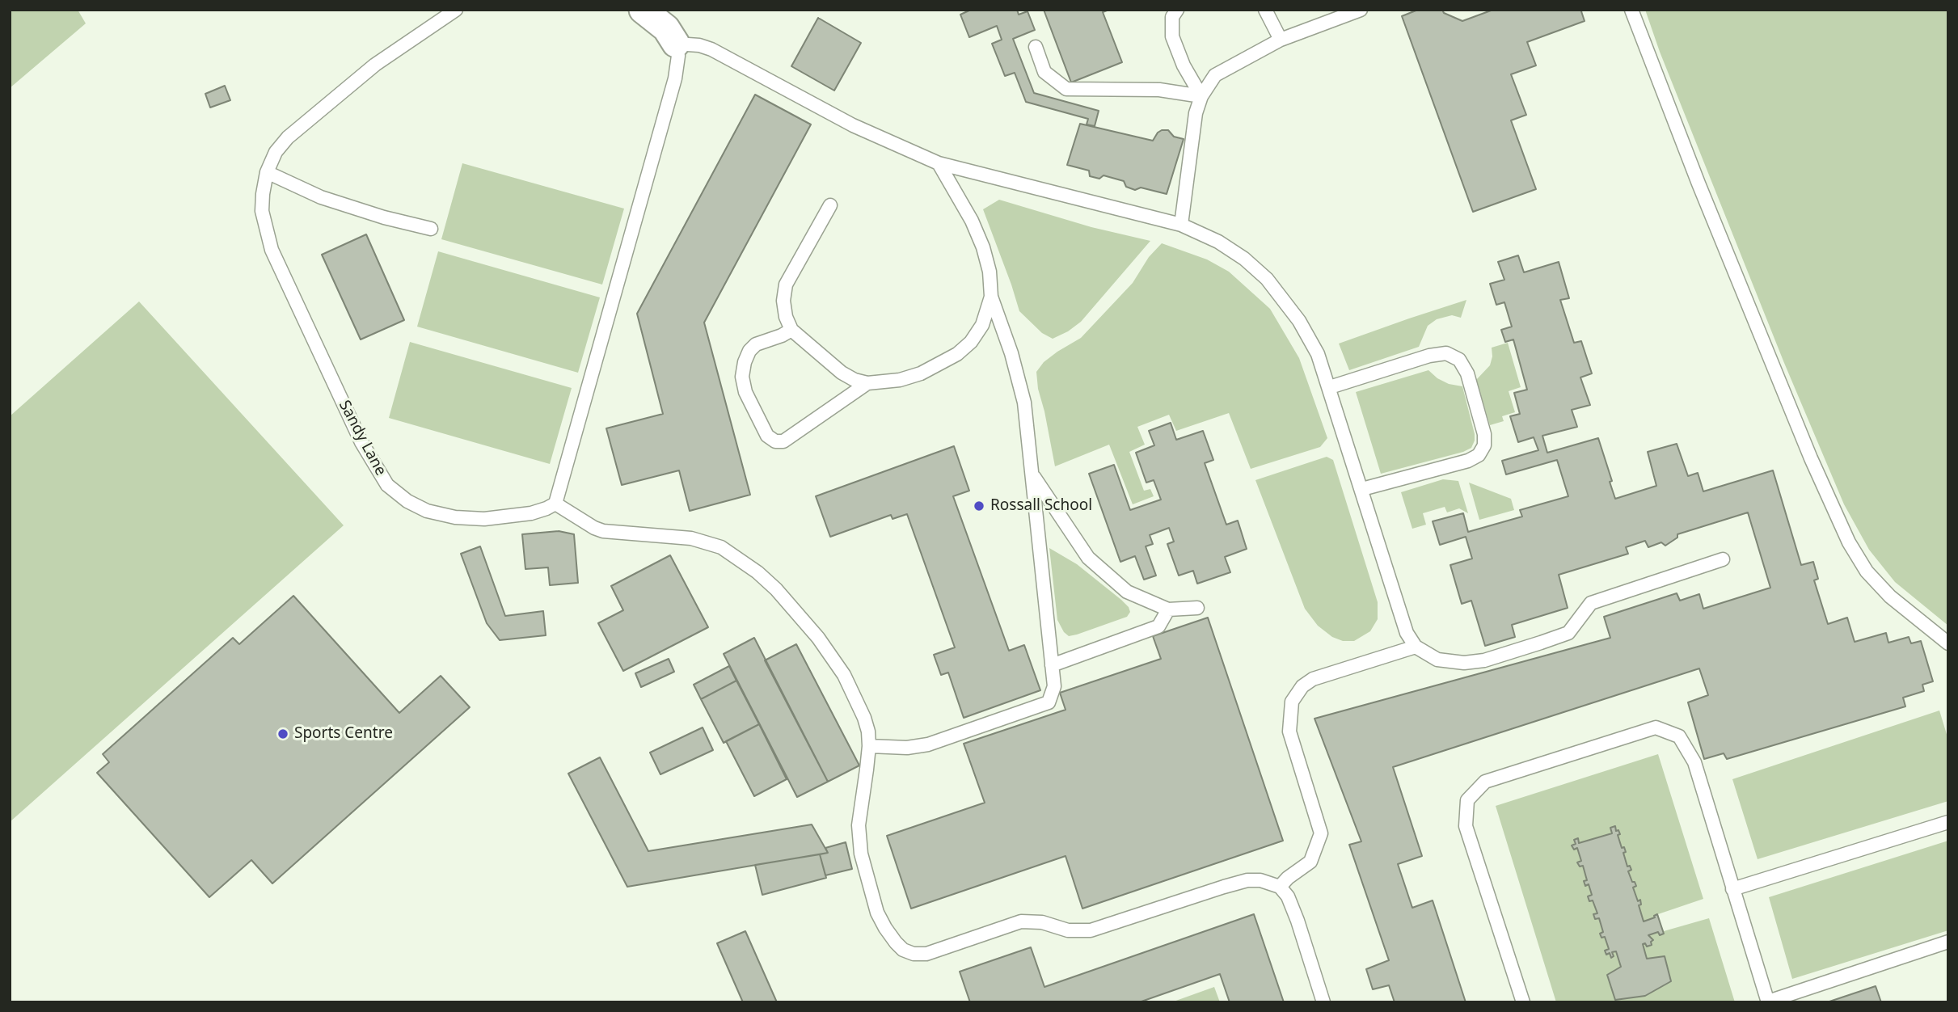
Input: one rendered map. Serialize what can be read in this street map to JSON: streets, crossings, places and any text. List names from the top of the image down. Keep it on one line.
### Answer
{"streets":{"lane":["Sandy Lane"]},"places":["Rossall School","Sports Centre"]}
